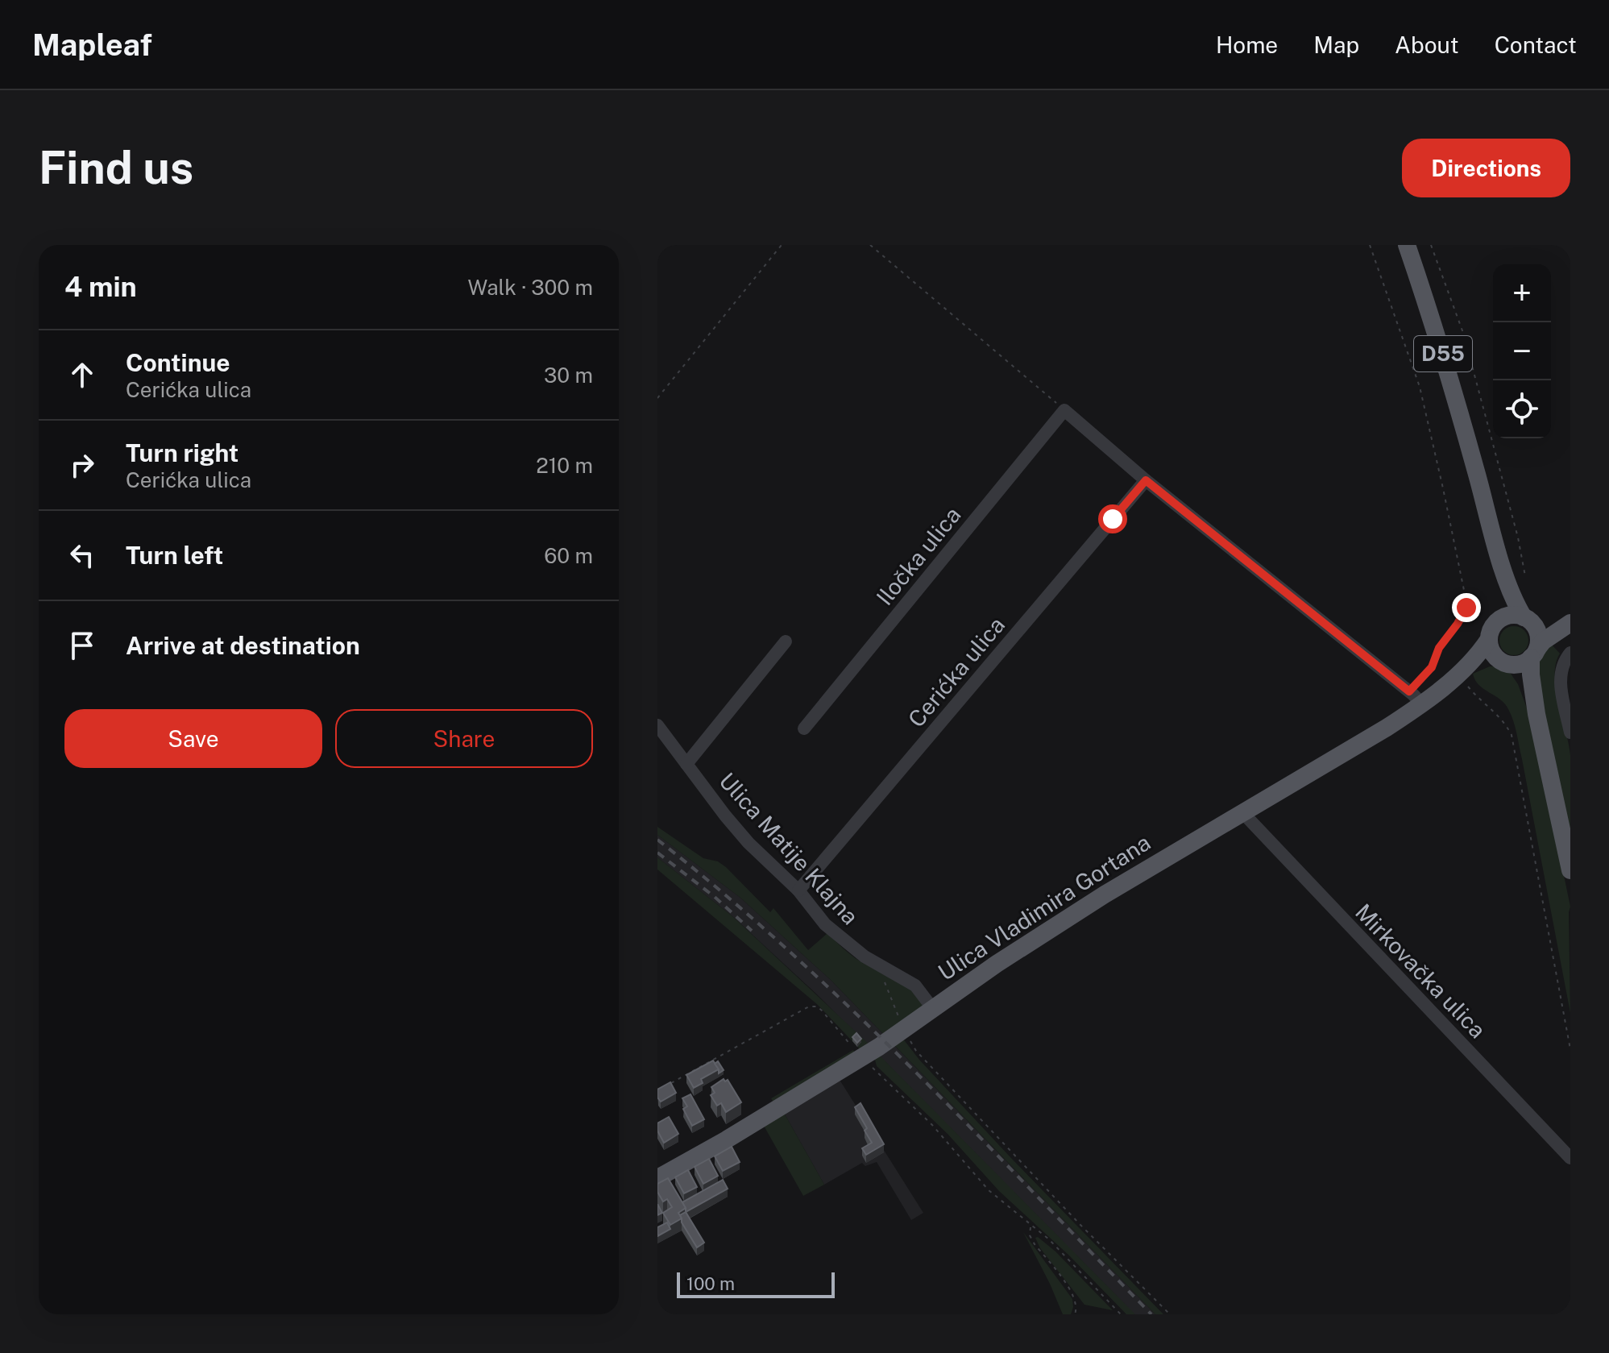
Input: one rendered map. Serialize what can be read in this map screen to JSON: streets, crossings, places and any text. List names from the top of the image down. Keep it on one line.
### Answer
{"streets":{"main road":["D55","Ulica Vladimira Gortana"],"street":["Iločka ulica","Cerićka ulica","Ulica Matije Klajna","Mirkovačka ulica"]},"crossings":[["D55","Ulica Vladimira Gortana"],["Cerićka ulica","Ulica Matije Klajna"],["Ulica Matije Klajna","Ulica Vladimira Gortana"],["Ulica Vladimira Gortana","Mirkovačka ulica"]],"scale_bar":"100 m","page":{"header":"Mapleaf","nav":["Home","Map","About","Contact"],"buttons":["Directions",["Save","Share"]],"title":"Find us","heading":["4 min","Walk · 300 m"],"map_buttons":["+","−"],"list":[["Continue","Cerićka ulica","30 m"],["Turn right","Cerićka ulica","210 m"],["Turn left","60 m"],"Arrive at destination"],"scale":"100 m"}}
